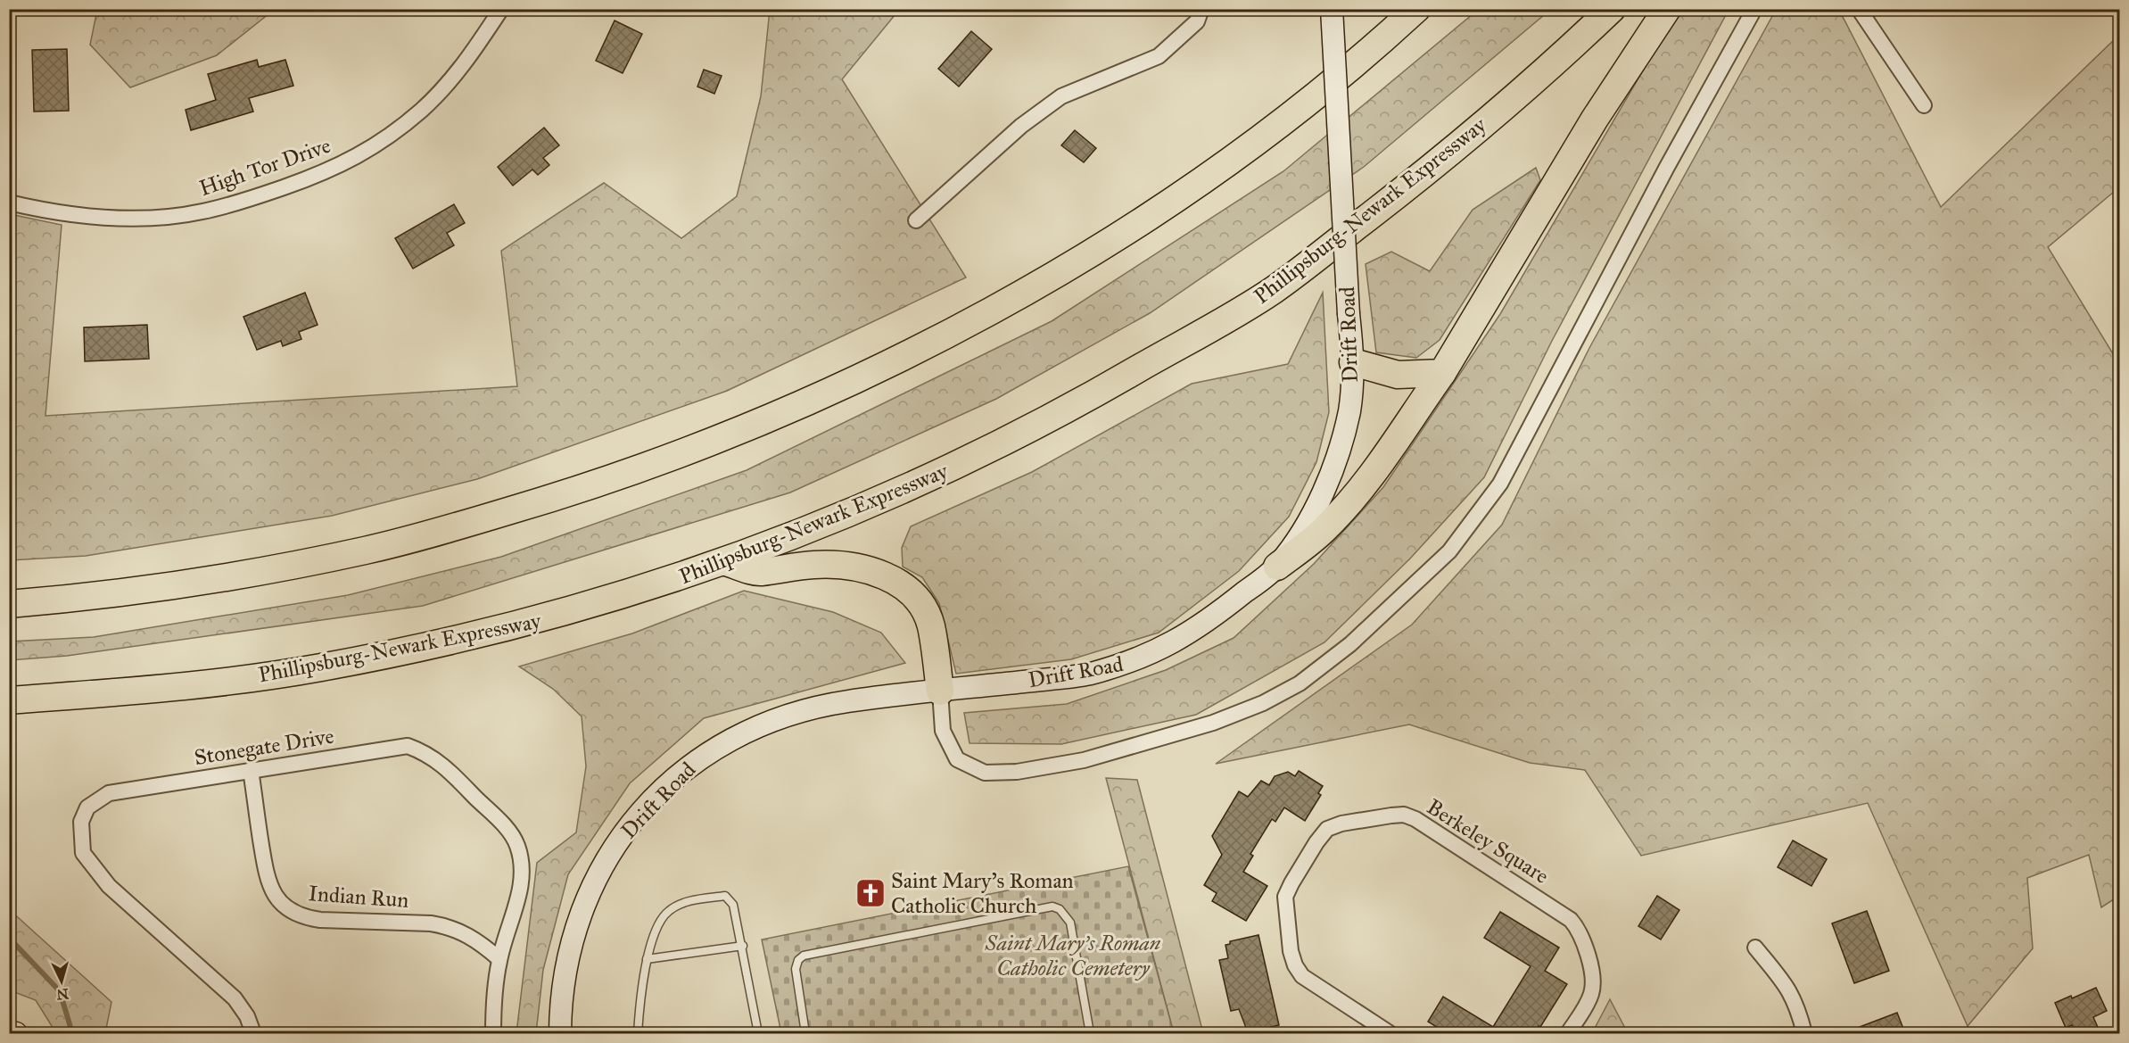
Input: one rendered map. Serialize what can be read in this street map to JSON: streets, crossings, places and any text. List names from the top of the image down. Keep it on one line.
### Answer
{"streets":{"highway":["Phillipsburg-Newark Expressway"],"main road":["Drift Road"],"street":["High Tor Drive","Stonegate Drive","Berkeley Square","Indian Run"]},"crossings":[["Stonegate Drive","Indian Run"]],"parks":["Saint Mary's Roman Catholic Cemetery"],"places":{"church":["Saint Mary's Roman Catholic Church"]},"north":"bottom"}
